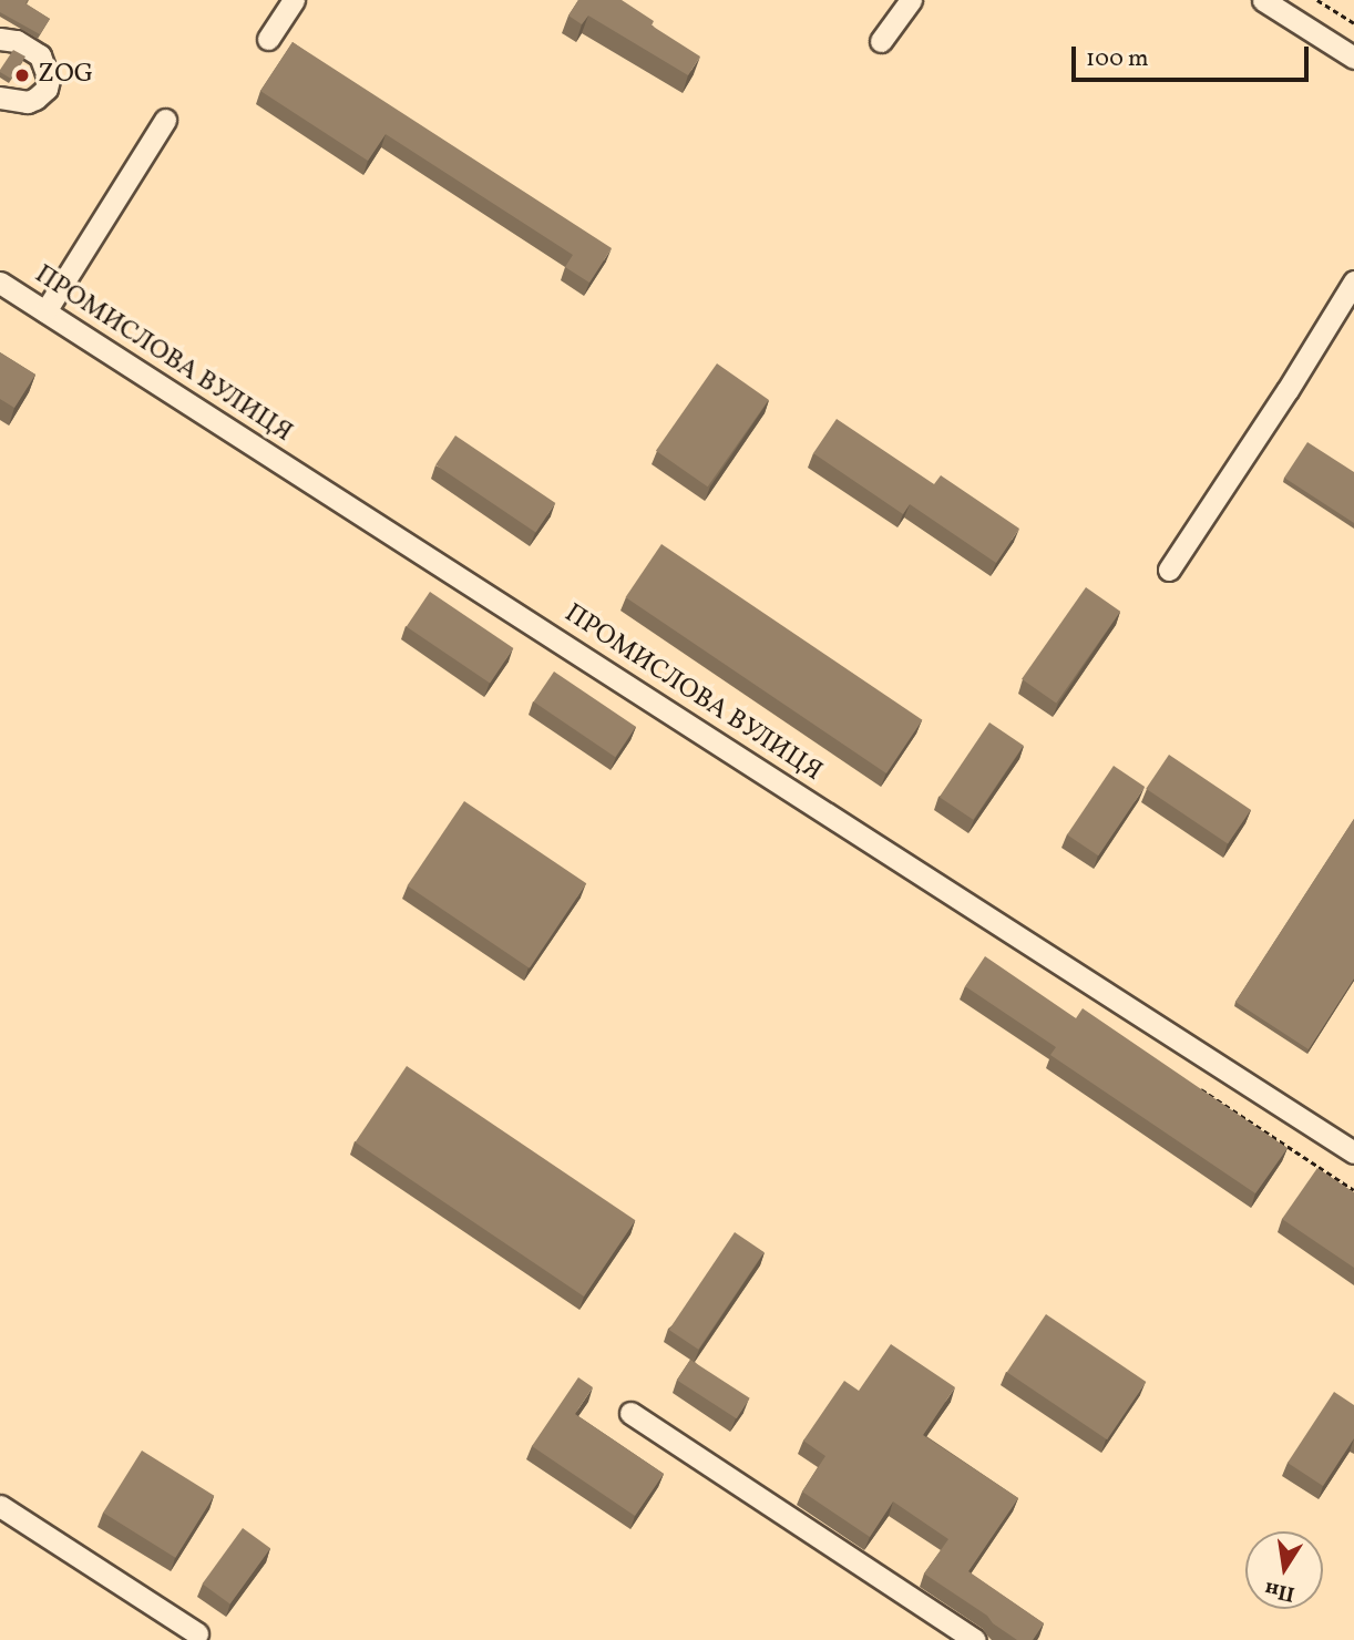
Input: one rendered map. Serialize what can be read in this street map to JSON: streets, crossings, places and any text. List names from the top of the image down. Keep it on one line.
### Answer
{"streets":{"street":["ПРОМИСЛОВА ВУЛИЦЯ"]},"places":["ZOG"],"scale_bar":"100 m","north":"bottom"}
